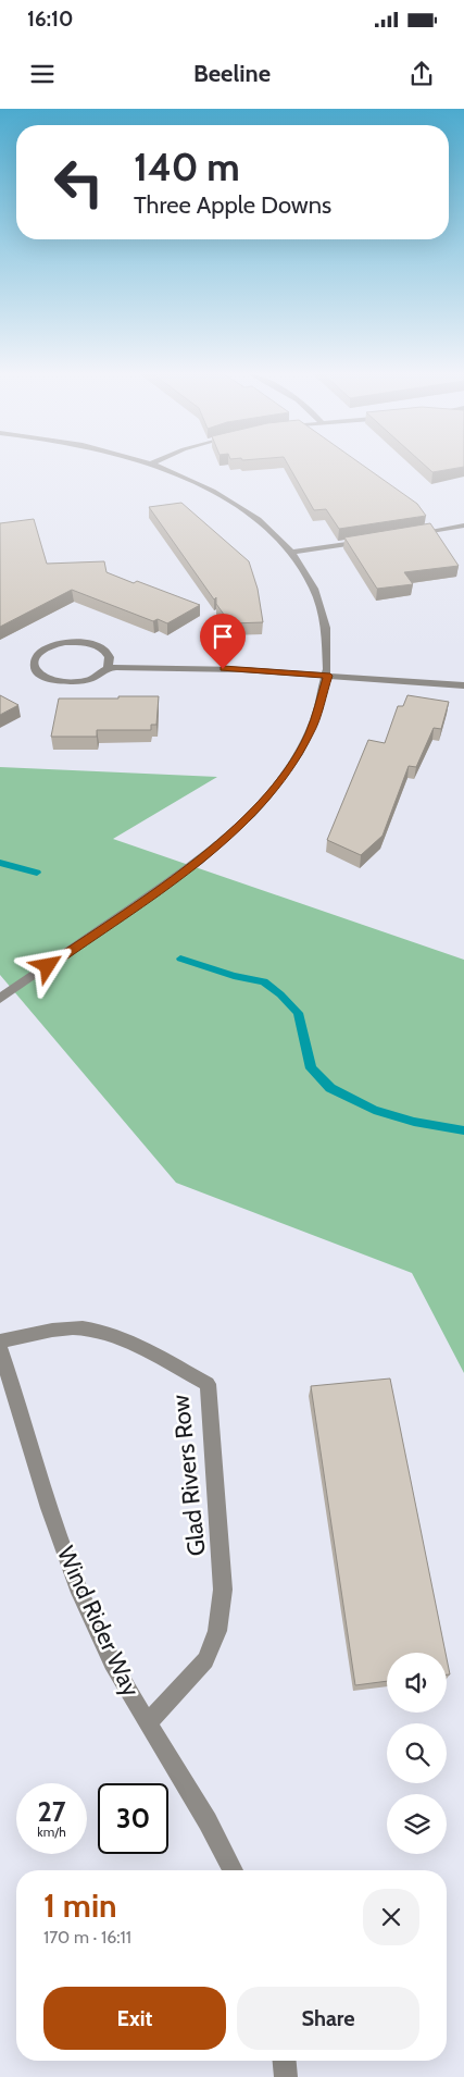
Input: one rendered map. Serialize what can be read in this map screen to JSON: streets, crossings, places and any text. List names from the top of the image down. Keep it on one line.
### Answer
{"streets":{"street":["Glad Rivers Row","Wind Rider Way"]},"crossings":[["Glad Rivers Row","Wind Rider Way"]],"page":{"status":"16:10","header":"Beeline","turn":["140 m","Three Apple Downs"],"speed":"27 km/h","limit":"30","heading":["1 min","170 m · 16:11"],"buttons":["Exit","Share"]}}
